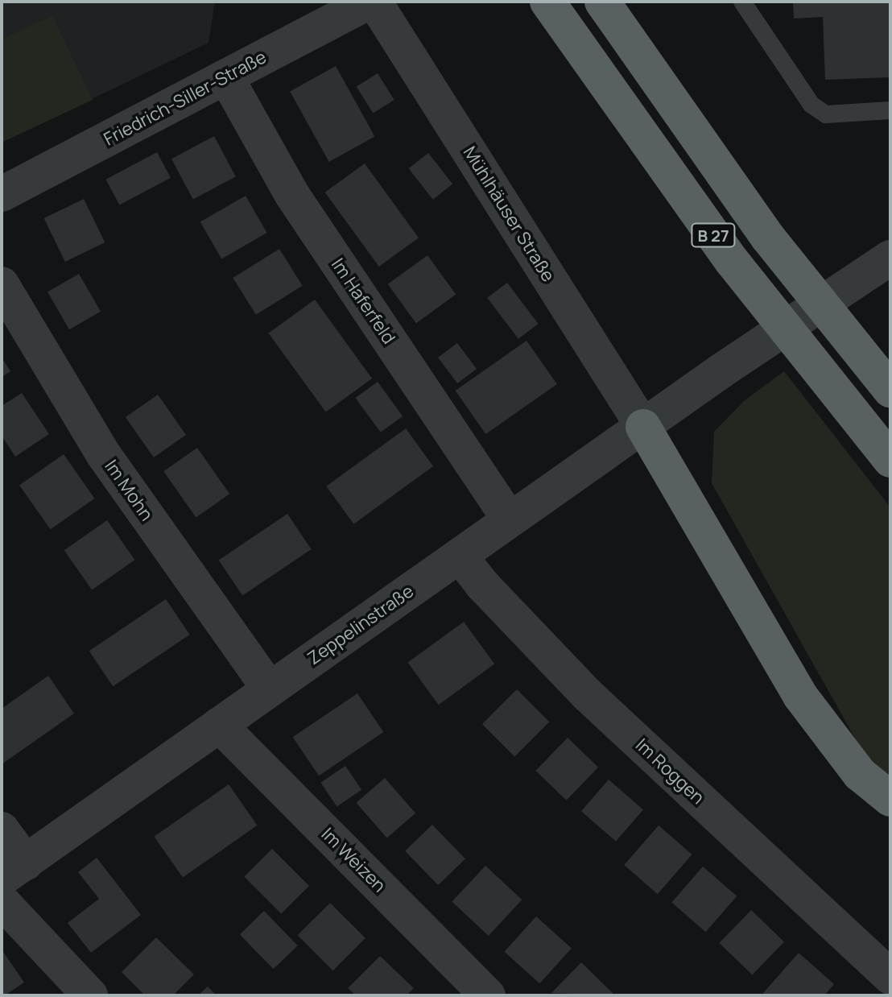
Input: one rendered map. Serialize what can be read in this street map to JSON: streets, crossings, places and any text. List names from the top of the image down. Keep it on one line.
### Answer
{"streets":{"highway":["B 27"],"street":["Friedrich-Siller-Straße","Mühlhäuser Straße","Im Haferfeld","Im Mohn","Zeppelinstraße","Im Roggen","Im Weizen"]},"crossings":[["Friedrich-Siller-Straße","Mühlhäuser Straße"],["Friedrich-Siller-Straße","Im Haferfeld"],["Mühlhäuser Straße","Zeppelinstraße"],["Im Haferfeld","Zeppelinstraße"],["Im Mohn","Zeppelinstraße"],["Zeppelinstraße","Im Roggen"],["Zeppelinstraße","Im Weizen"]]}
